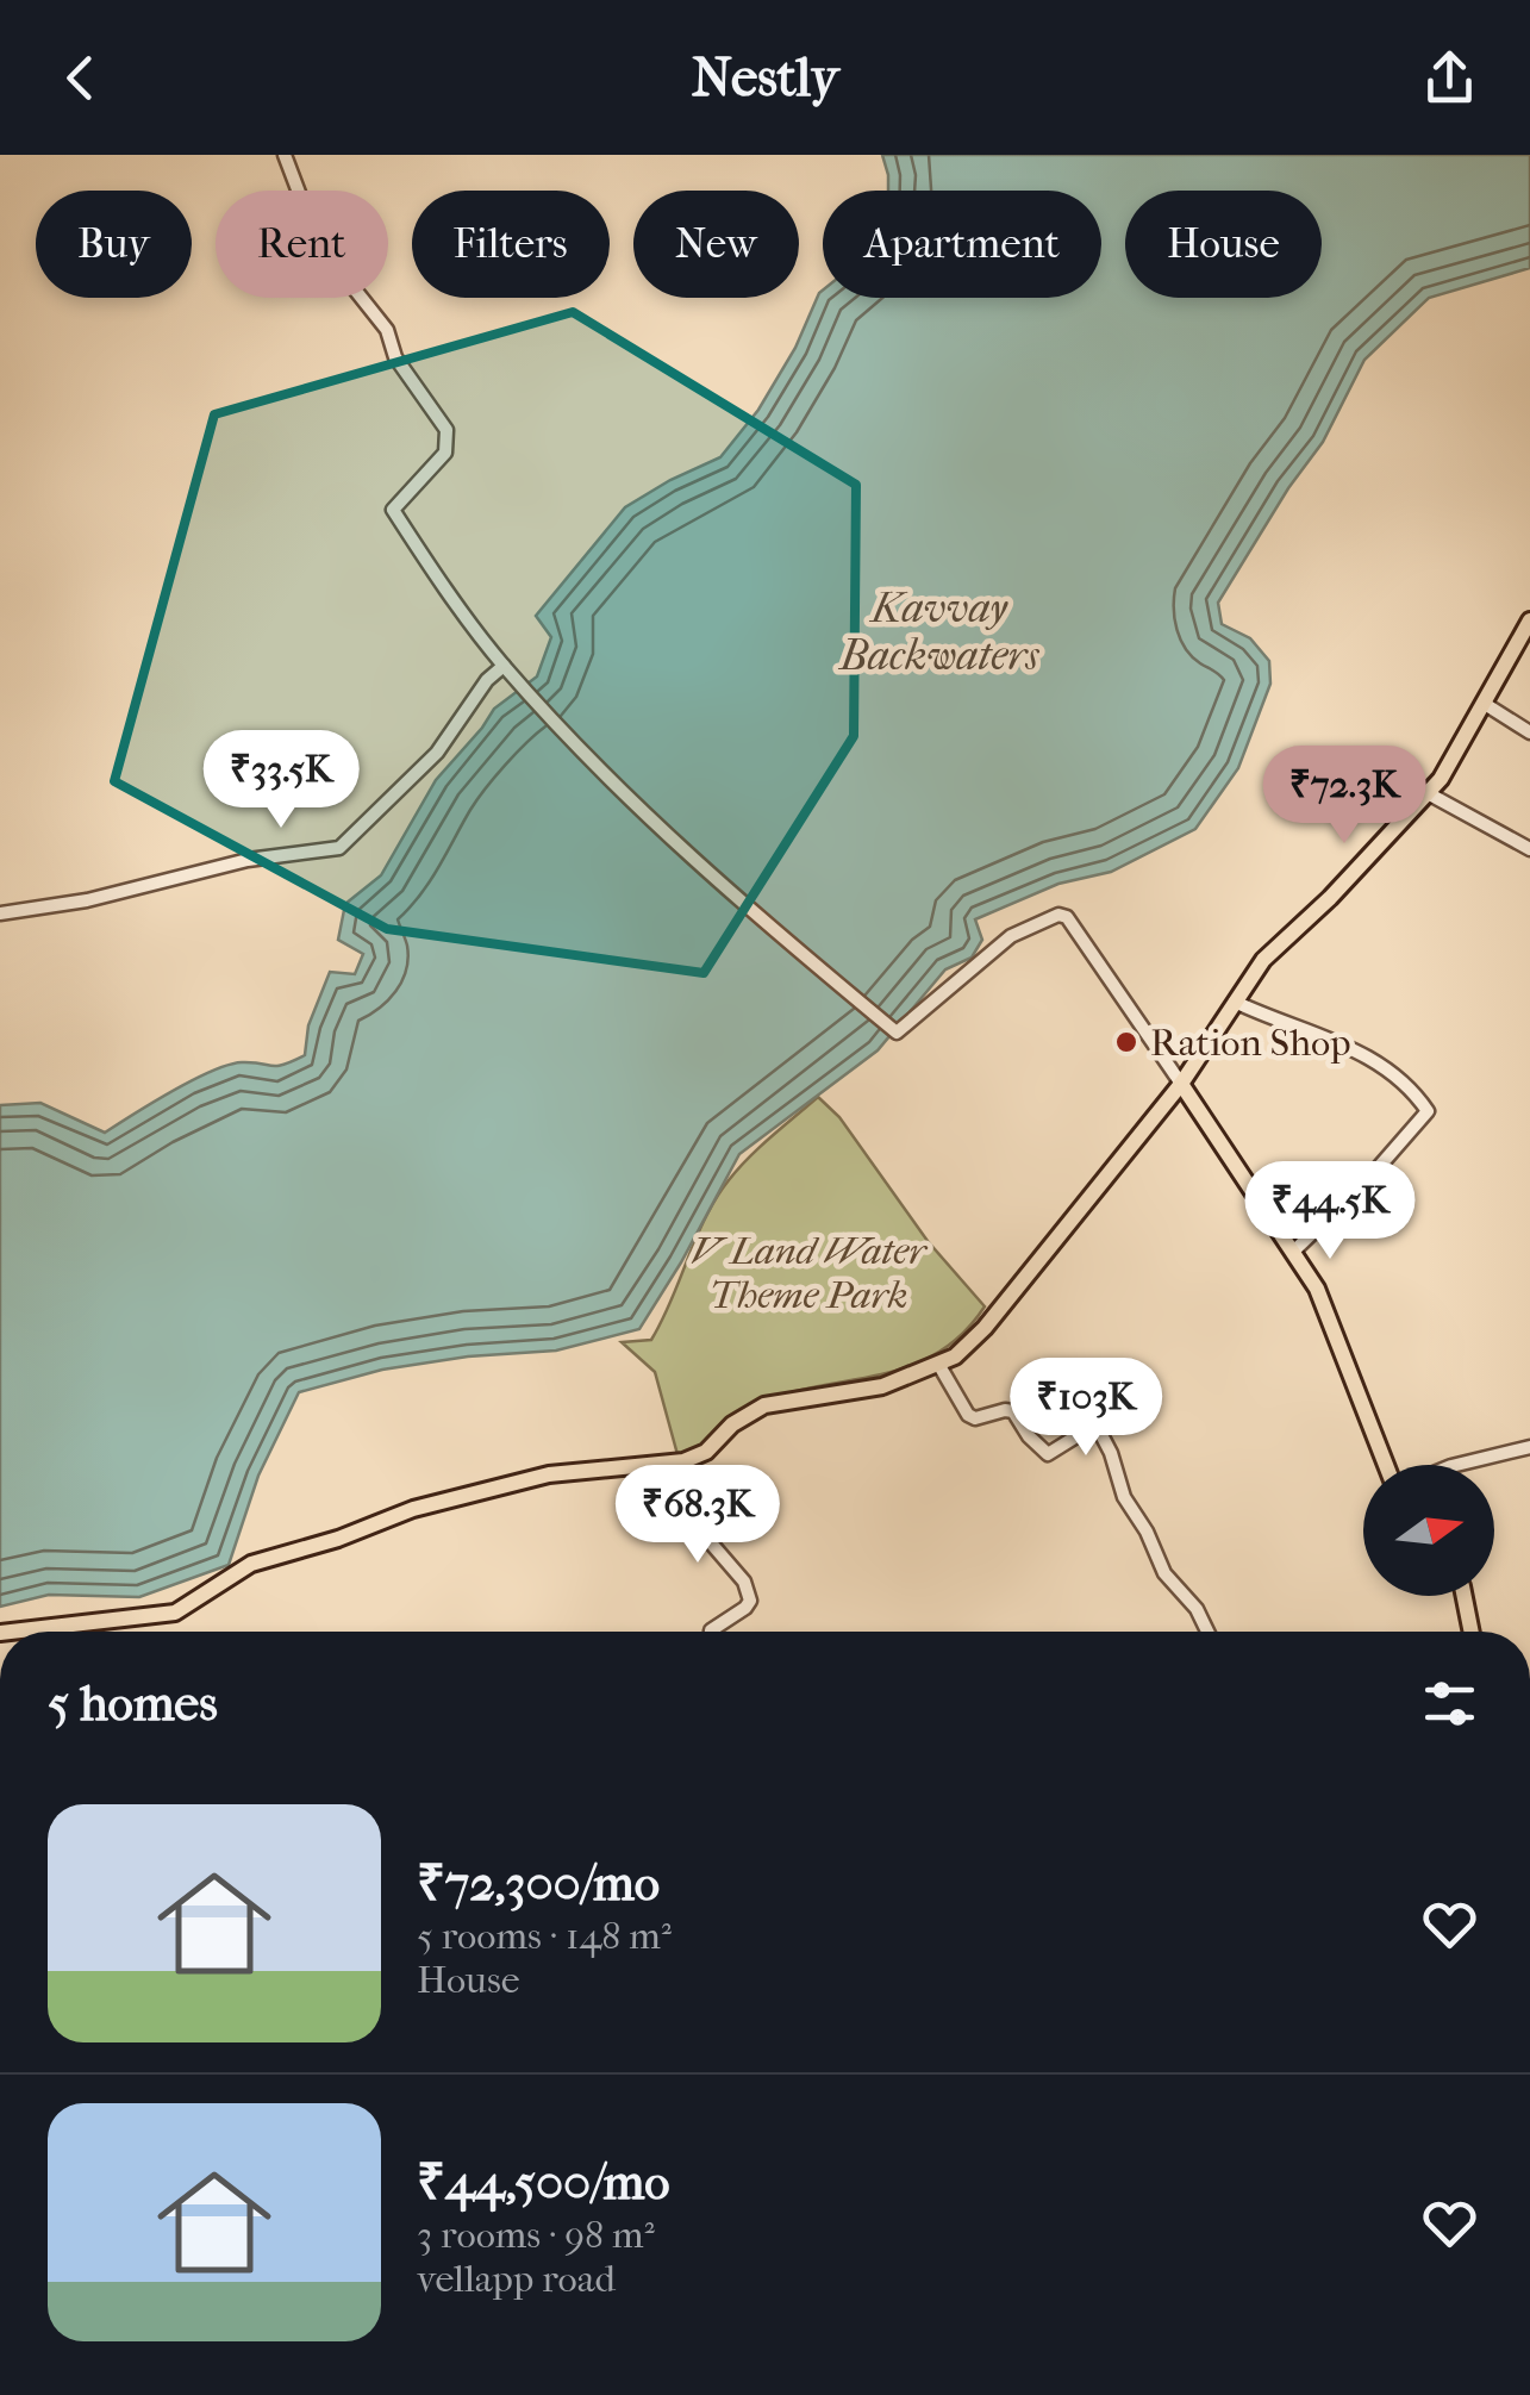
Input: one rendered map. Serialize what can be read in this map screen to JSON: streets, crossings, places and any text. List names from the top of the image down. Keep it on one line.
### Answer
{"water":["Kavvay Backwaters"],"parks":["V Land Water Theme Park"],"places":["Ration Shop"],"north":"right","page":{"header":"Nestly","chip":["Buy","Rent","Filters","New","Apartment","House"],"price":["₹33.5K","₹72.3K","₹44.5K","₹103K","₹68.3K"],"heading":"5 homes","list":[{"name":"₹72,300/mo","note":"5 rooms · 148 m² · House"},{"name":"₹44,500/mo","note":"3 rooms · 98 m² · vellapp road"}]}}
